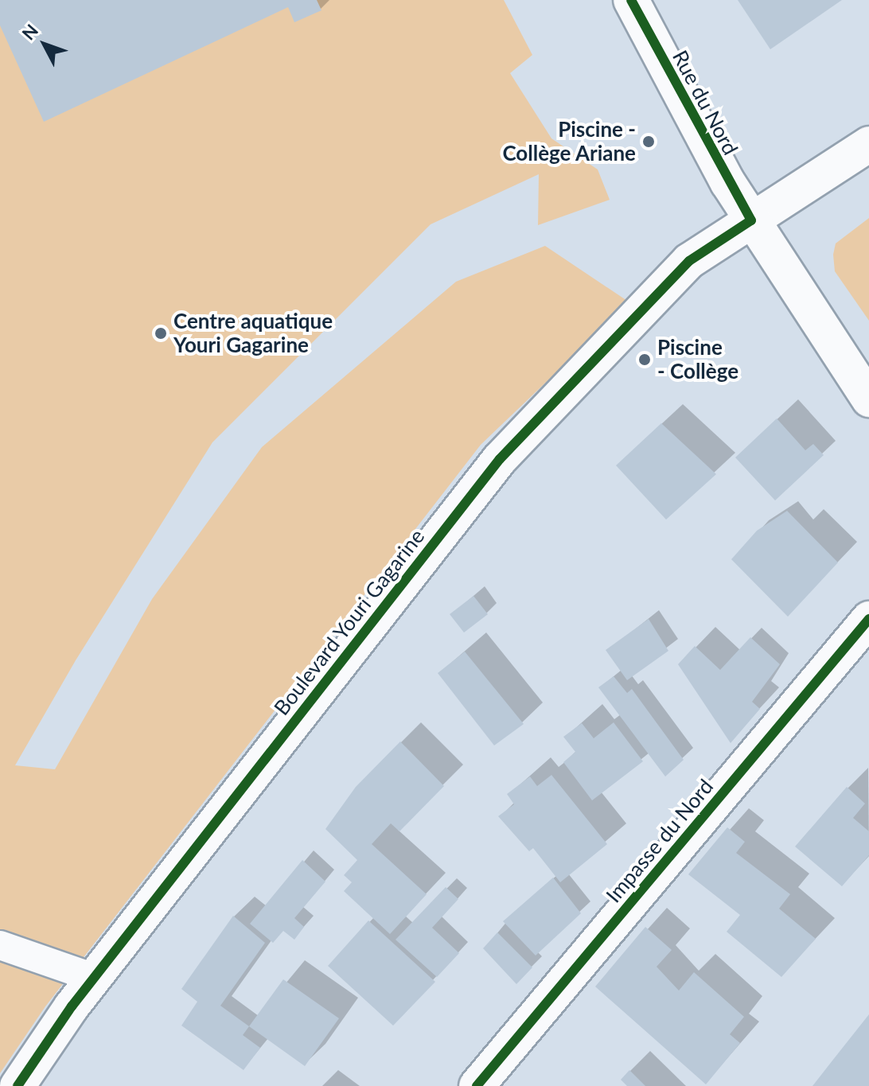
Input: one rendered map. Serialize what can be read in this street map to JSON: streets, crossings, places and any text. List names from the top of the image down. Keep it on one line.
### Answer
{"streets":{"street":["Rue du Nord","Boulevard Youri Gagarine","Impasse du Nord"]},"crossings":[["Rue du Nord","Boulevard Youri Gagarine"]],"places":["Piscine - Collège Ariane","Centre aquatique Youri Gagarine","Piscine - Collège"],"north":"top left"}
